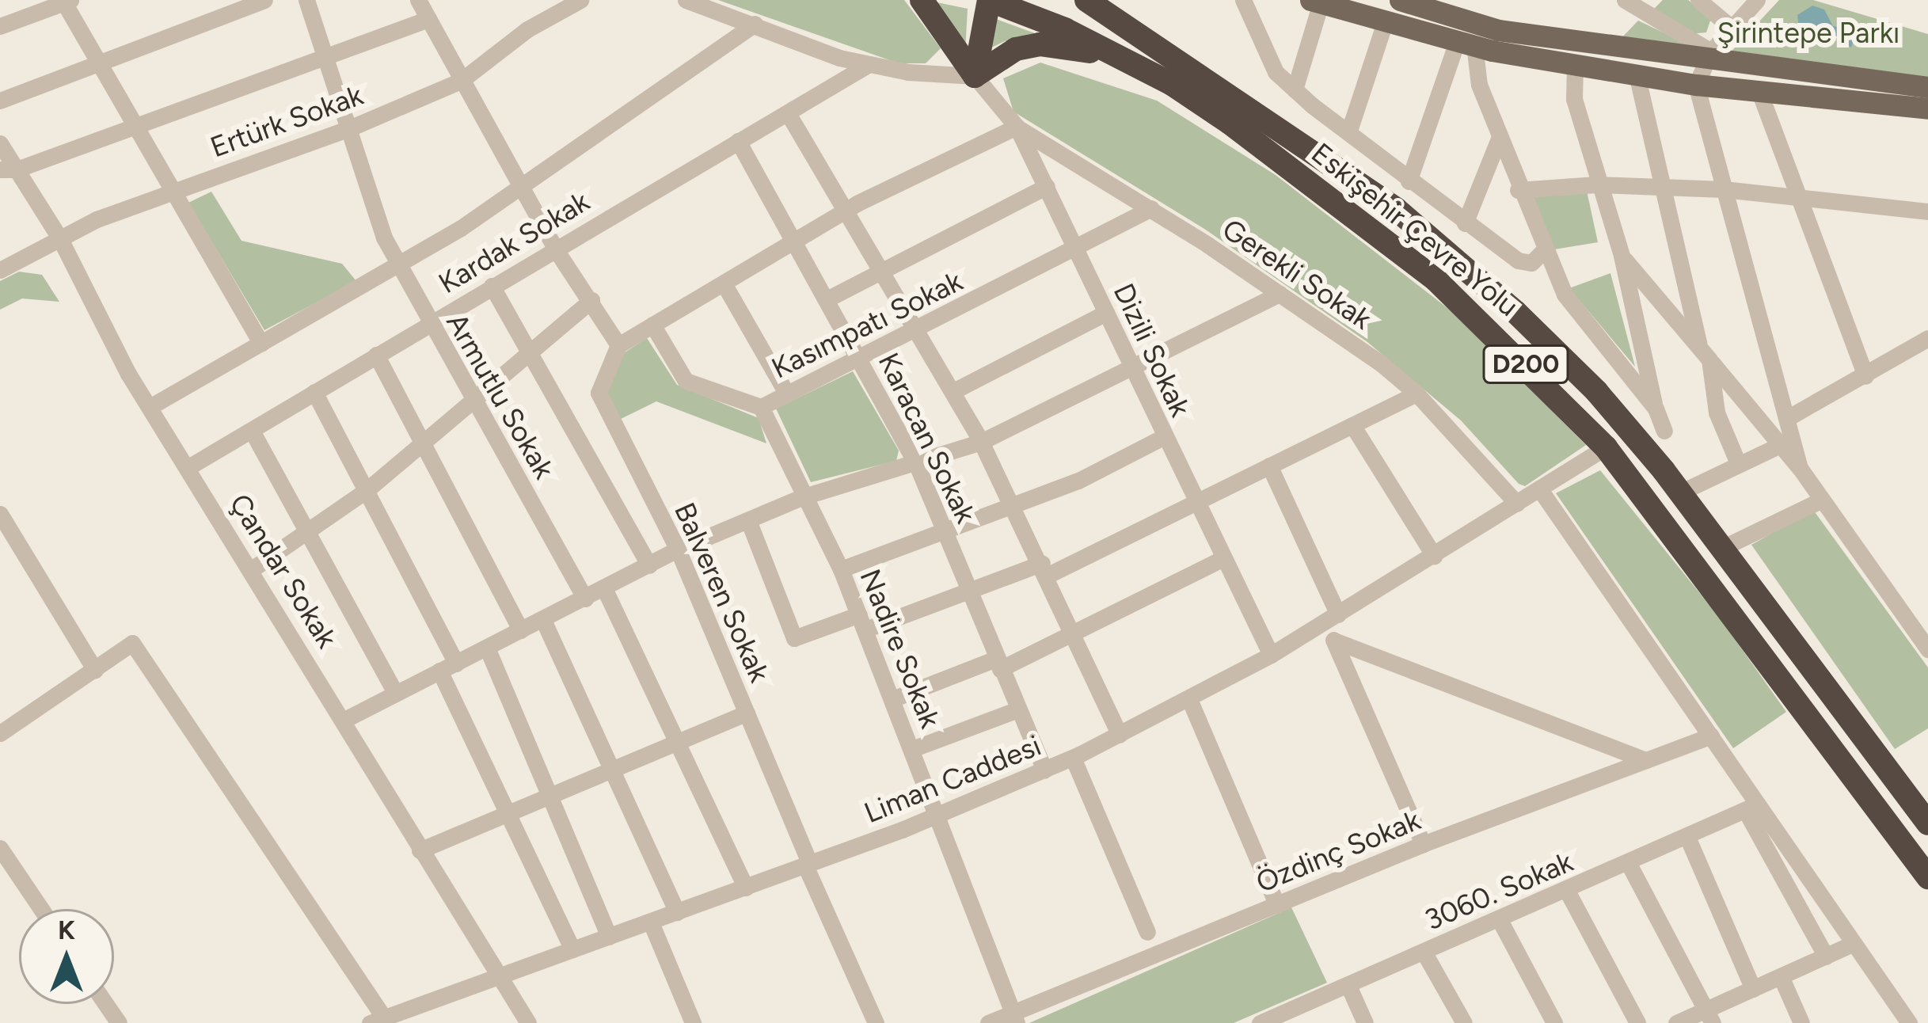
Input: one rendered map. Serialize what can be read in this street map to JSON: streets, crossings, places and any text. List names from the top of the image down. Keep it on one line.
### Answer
{"streets":{"highway":["Eskişehir Çevre Yolu","D200"],"street":["Ertürk Sokak","Kardak Sokak","Gerekli Sokak","Kasımpatı Sokak","Dizili Sokak","Armutlu Sokak","Karacan Sokak","Çandar Sokak","Balveren Sokak","Nadire Sokak","Liman Caddesi","Özdinç Sokak","3060. Sokak"]},"crossings":[["Ertürk Sokak","Armutlu Sokak"],["Ertürk Sokak","Çandar Sokak"],["Eskişehir Çevre Yolu","Liman Caddesi"],["Kardak Sokak","Armutlu Sokak"],["Kardak Sokak","Karacan Sokak"],["Kardak Sokak","Çandar Sokak"],["Gerekli Sokak","Kasımpatı Sokak"],["Gerekli Sokak","Dizili Sokak"],["Gerekli Sokak","Liman Caddesi"],["Kasımpatı Sokak","Dizili Sokak"],["Kasımpatı Sokak","Karacan Sokak"],["Kasımpatı Sokak","Nadire Sokak"],["Dizili Sokak","Liman Caddesi"],["Karacan Sokak","Liman Caddesi"],["Çandar Sokak","Liman Caddesi"],["Balveren Sokak","Liman Caddesi"],["Nadire Sokak","Liman Caddesi"],["Nadire Sokak","Özdinç Sokak"]],"parks":["Şirintepe Parkı"],"north":"top"}
